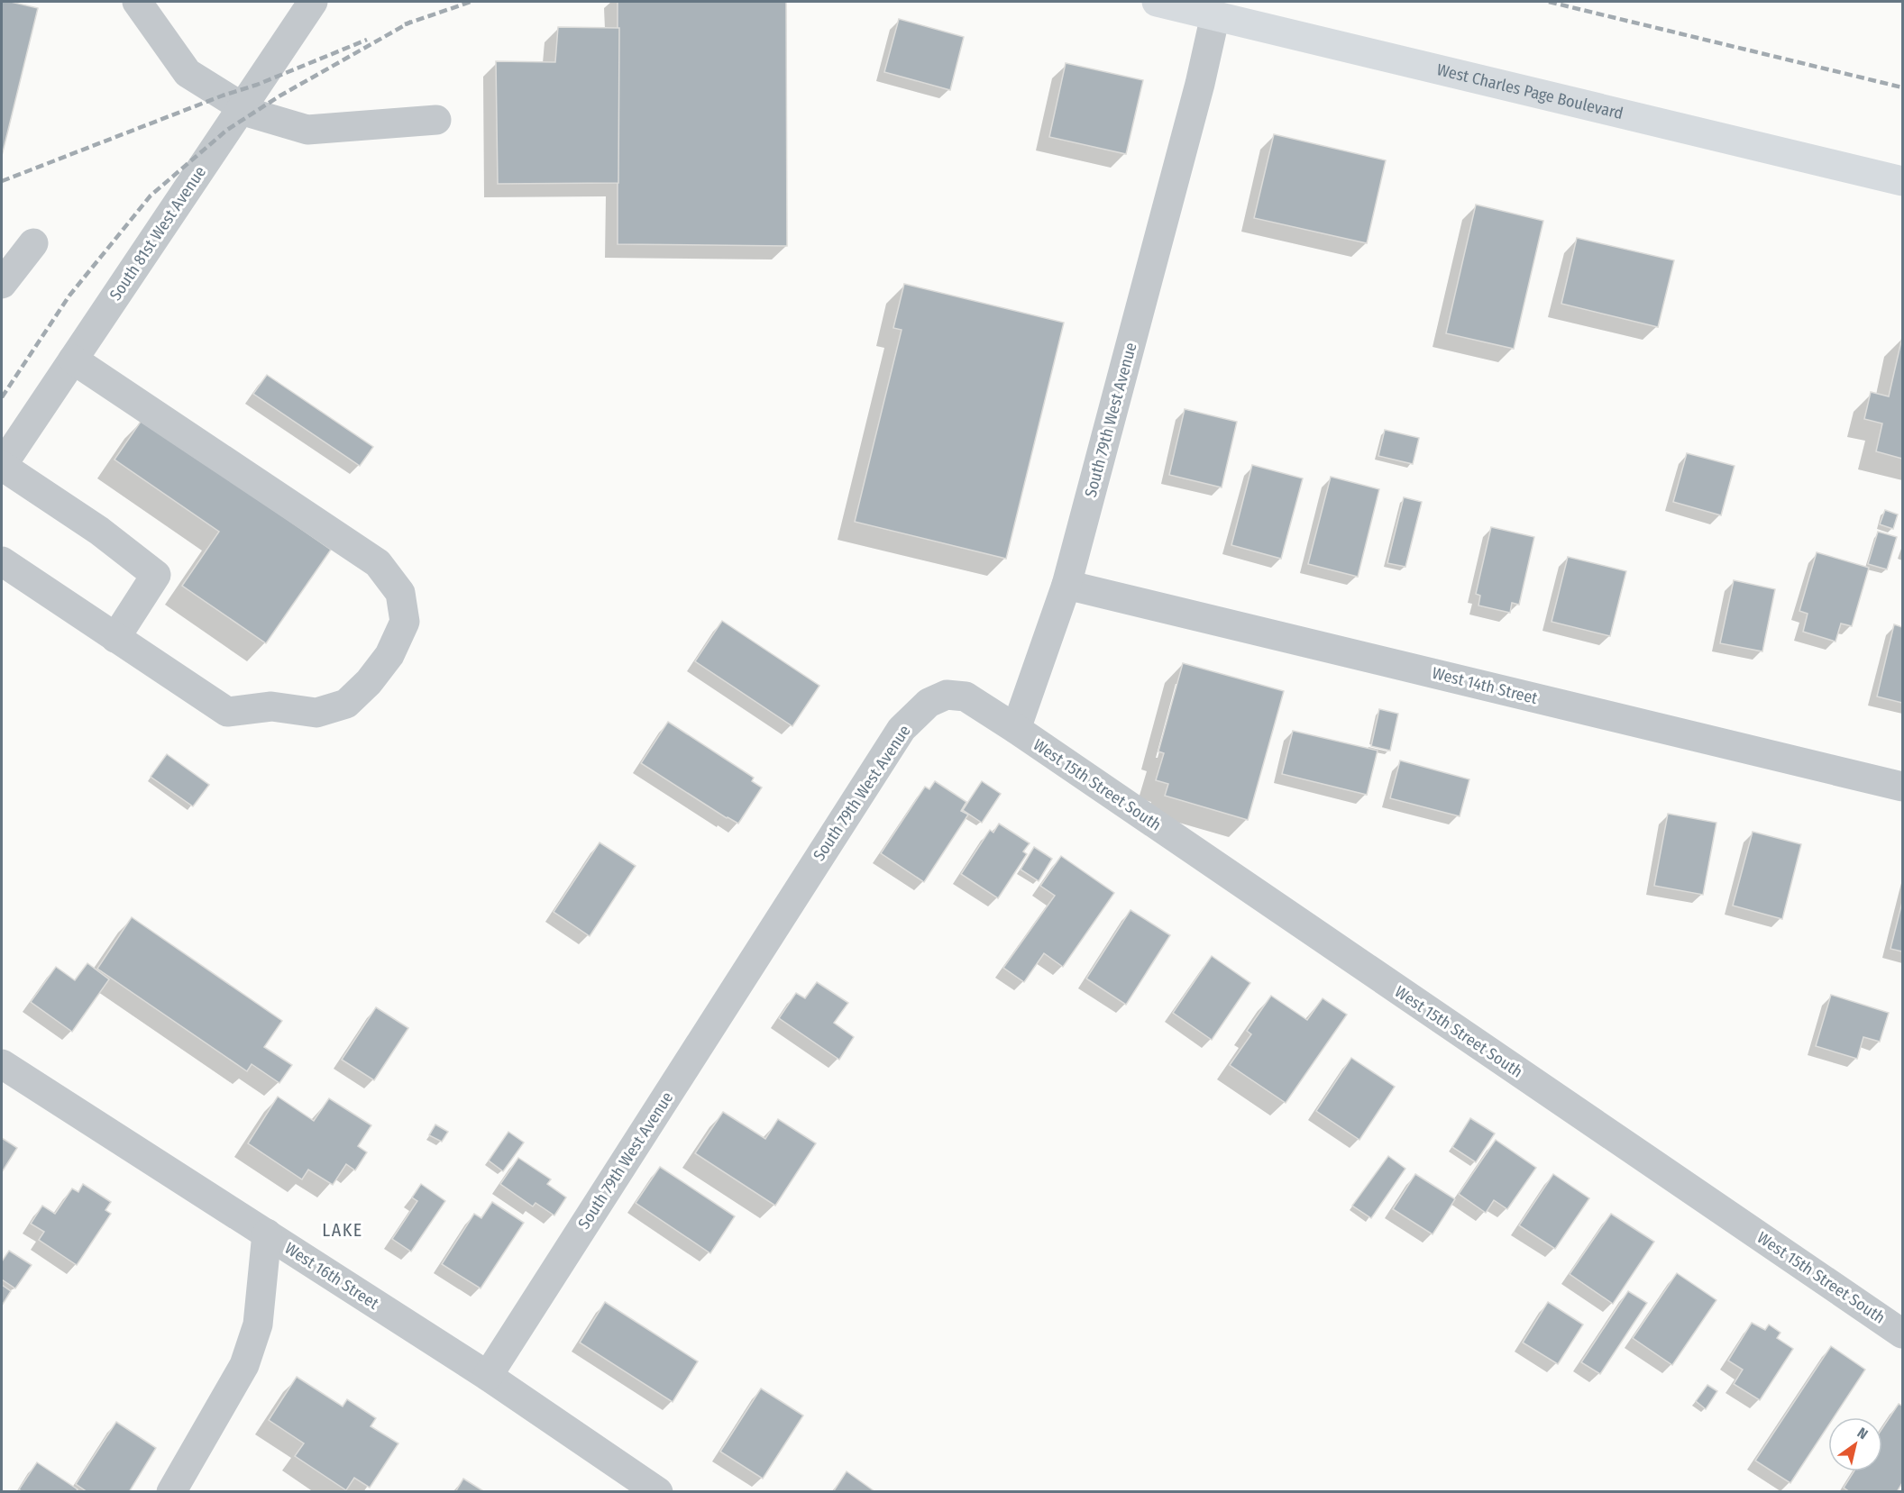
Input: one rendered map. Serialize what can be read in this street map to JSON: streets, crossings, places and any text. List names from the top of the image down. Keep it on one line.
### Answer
{"streets":{"main road":["West Charles Page Boulevard"],"street":["South 81st West Avenue","South 79th West Avenue","West 14th Street","West 15th Street South","West 16th Street"]},"crossings":[["West Charles Page Boulevard","South 79th West Avenue"],["South 79th West Avenue","West 14th Street"],["South 79th West Avenue","West 15th Street South"],["South 79th West Avenue","West 16th Street"]],"districts":["LAKE"],"north":"top right"}
